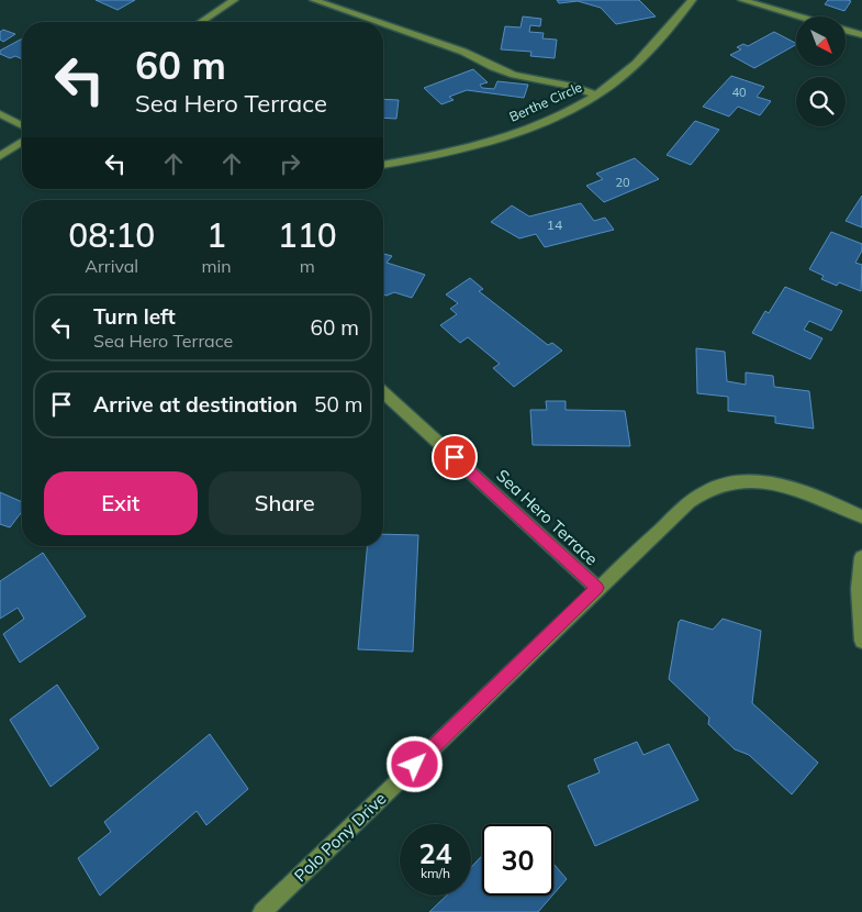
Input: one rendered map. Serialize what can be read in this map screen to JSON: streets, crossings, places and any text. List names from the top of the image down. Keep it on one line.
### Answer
{"streets":{"street":["Berthe Circle","Sea Hero Terrace","Polo Pony Drive"]},"crossings":[["Sea Hero Terrace","Polo Pony Drive"]],"house_numbers":["40","20","14"],"north":"bottom right","page":{"turn":["60 m","Sea Hero Terrace"],"eta":["08:10","Arrival","1","min","110","m"],"list":[{"name":"Turn left","note":"Sea Hero Terrace","value":"60 m"},{"name":"Arrive at destination","value":"50 m"}],"buttons":["Exit","Share"],"speed":"24 km/h","limit":"30"}}
